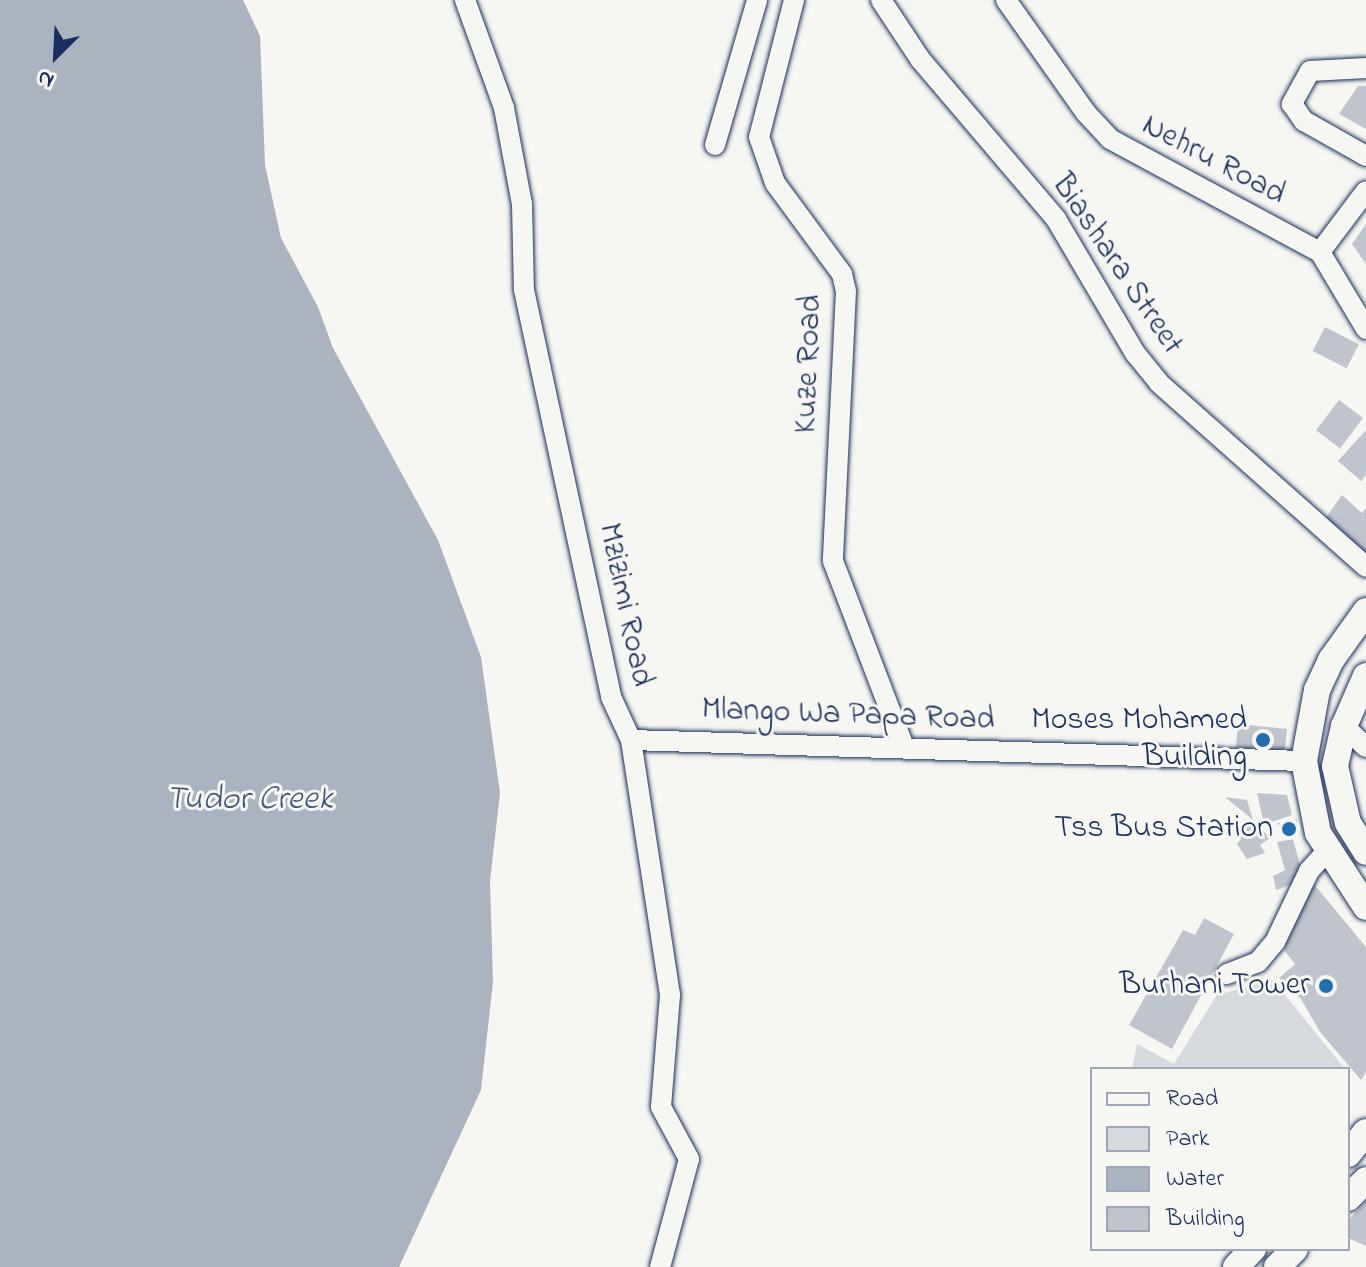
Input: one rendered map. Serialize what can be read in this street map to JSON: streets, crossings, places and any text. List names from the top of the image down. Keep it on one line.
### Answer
{"streets":{"street":["Nehru Road","Biashara Street","Kuze Road","Mzizimi Road","Mlango Wa Papa Road"]},"crossings":[["Kuze Road","Mlango Wa Papa Road"],["Mzizimi Road","Mlango Wa Papa Road"]],"water":["Tudor Creek"],"places":["Moses Mohamed Building","Tss Bus Station","Burhani Tower"],"legend":["Road","Park","Water","Building"],"north":"bottom left"}
